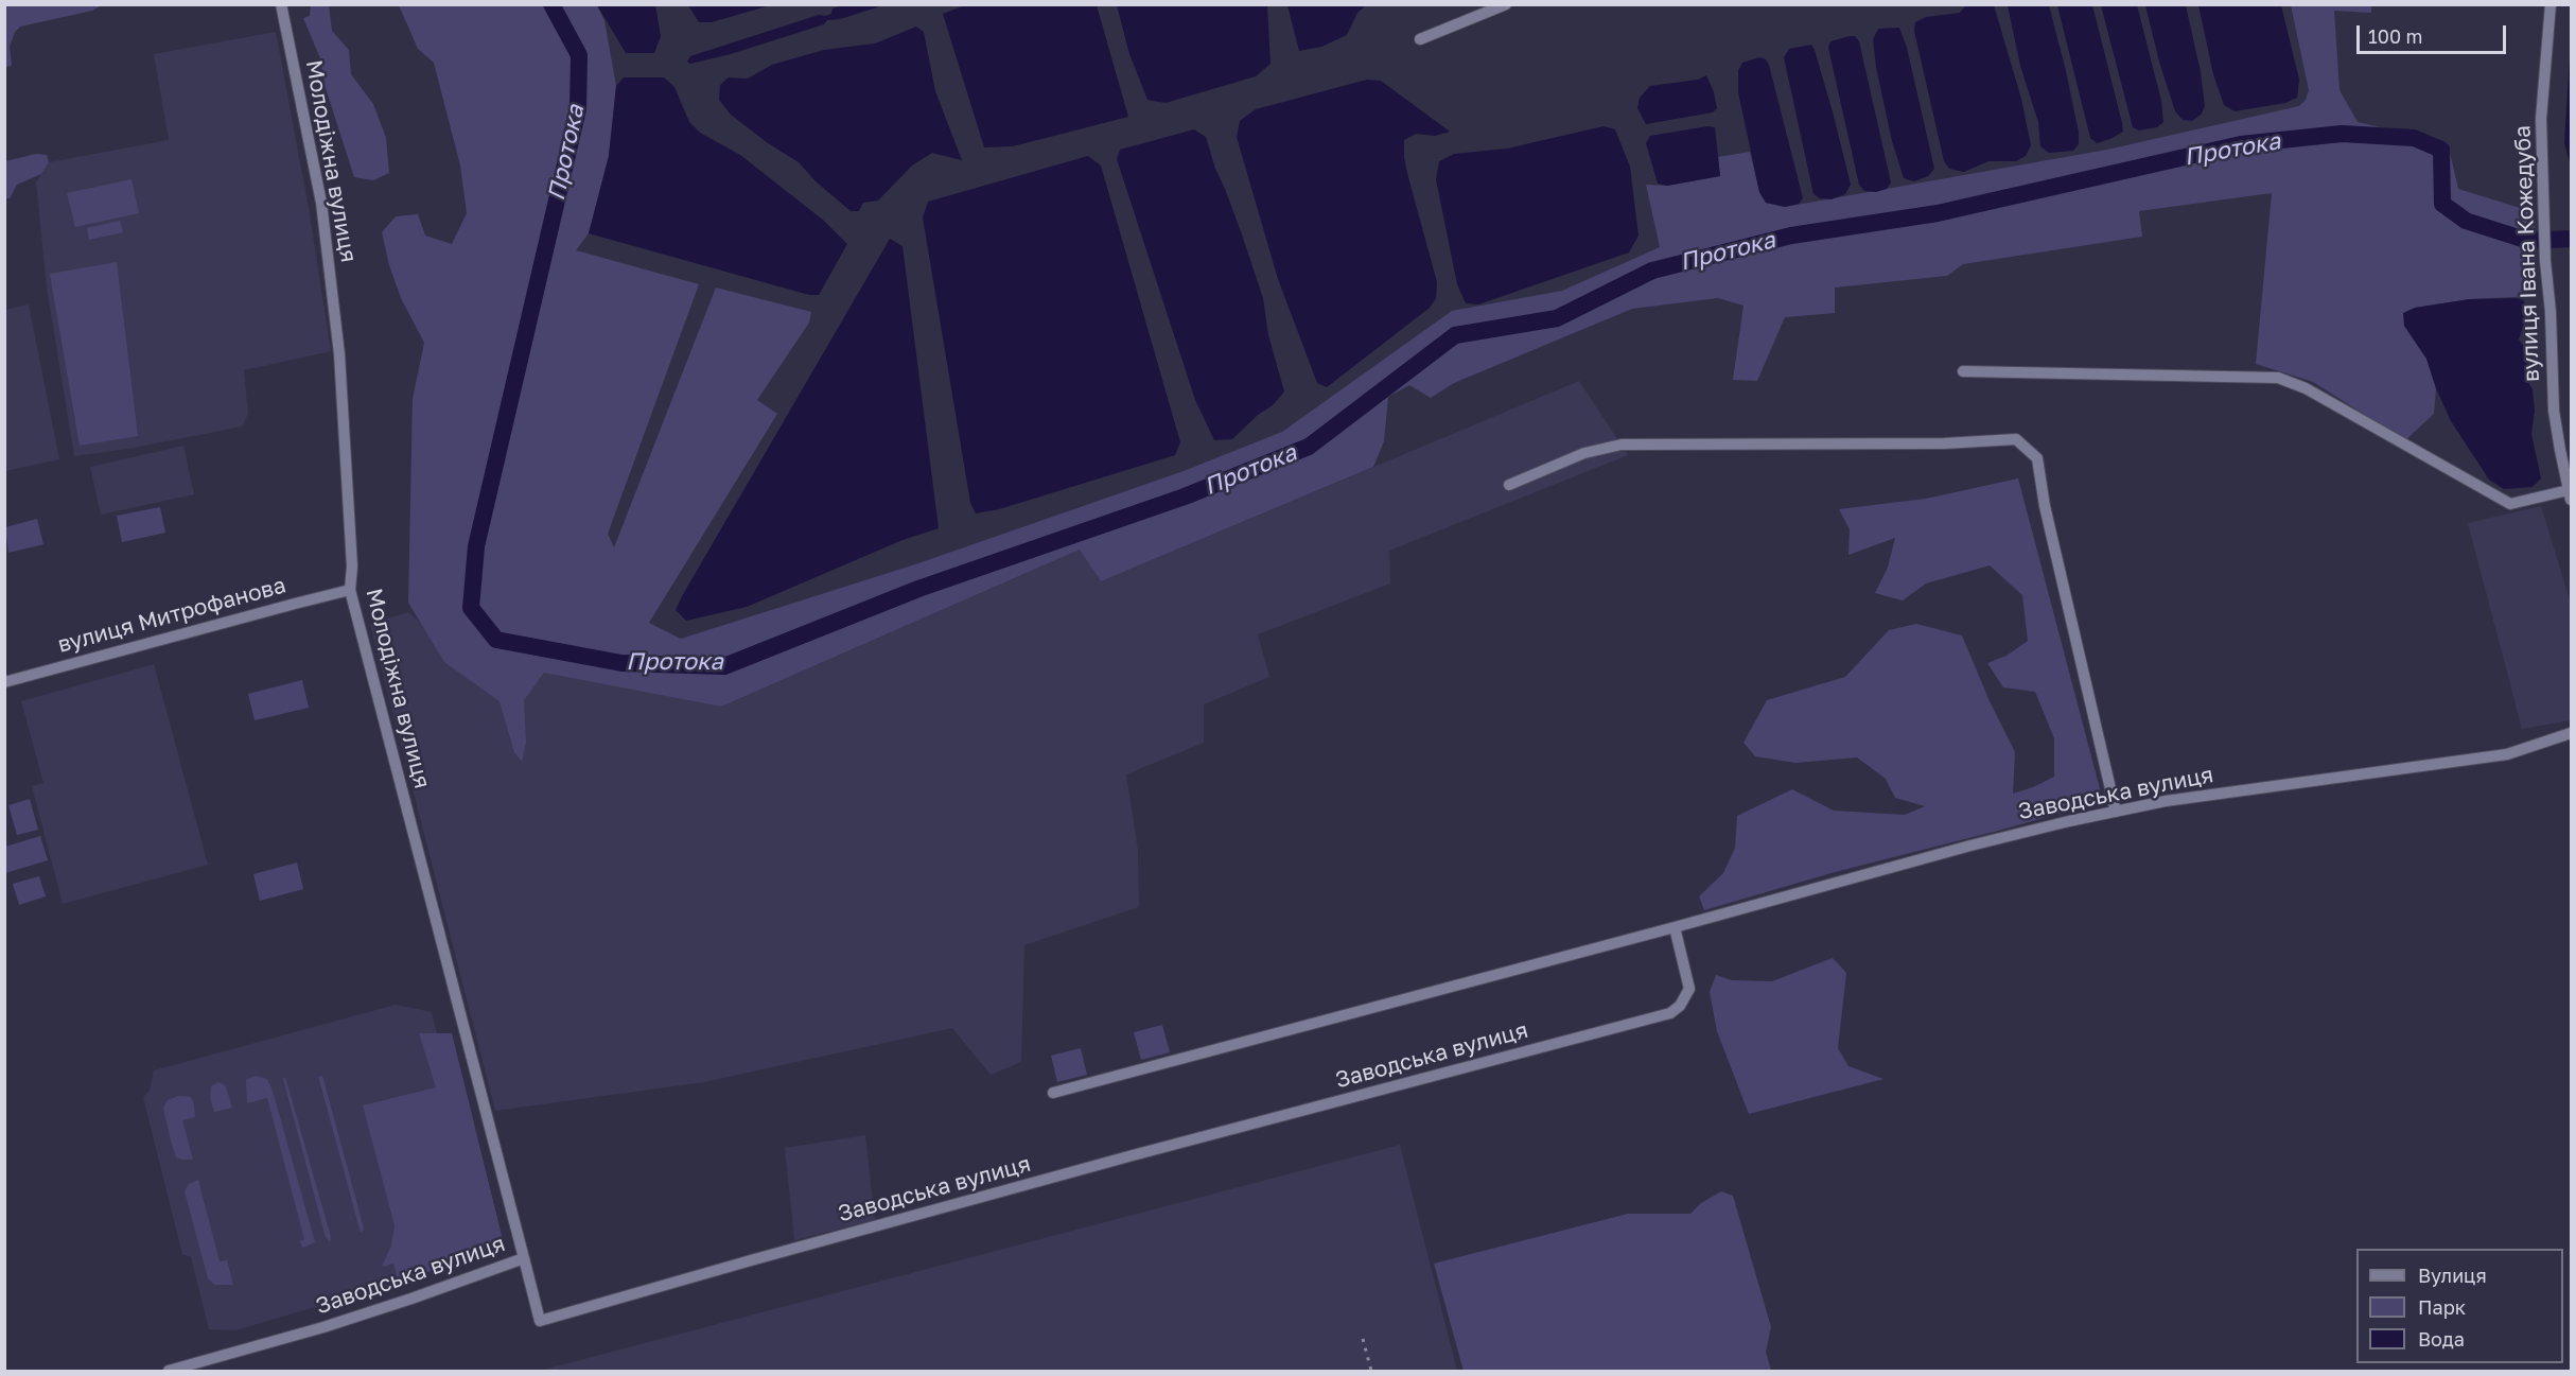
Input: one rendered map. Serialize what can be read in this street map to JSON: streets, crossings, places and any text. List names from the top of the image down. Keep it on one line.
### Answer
{"streets":{"street":["Молодіжна вулиця","вулиця Івана Кожедуба","вулиця Митрофанова","Заводська вулиця"]},"crossings":[["Молодіжна вулиця","вулиця Митрофанова"],["Молодіжна вулиця","Заводська вулиця"]],"water":["Протока"],"legend":["Вулиця","Парк","Вода"],"scale_bar":"100 m"}
